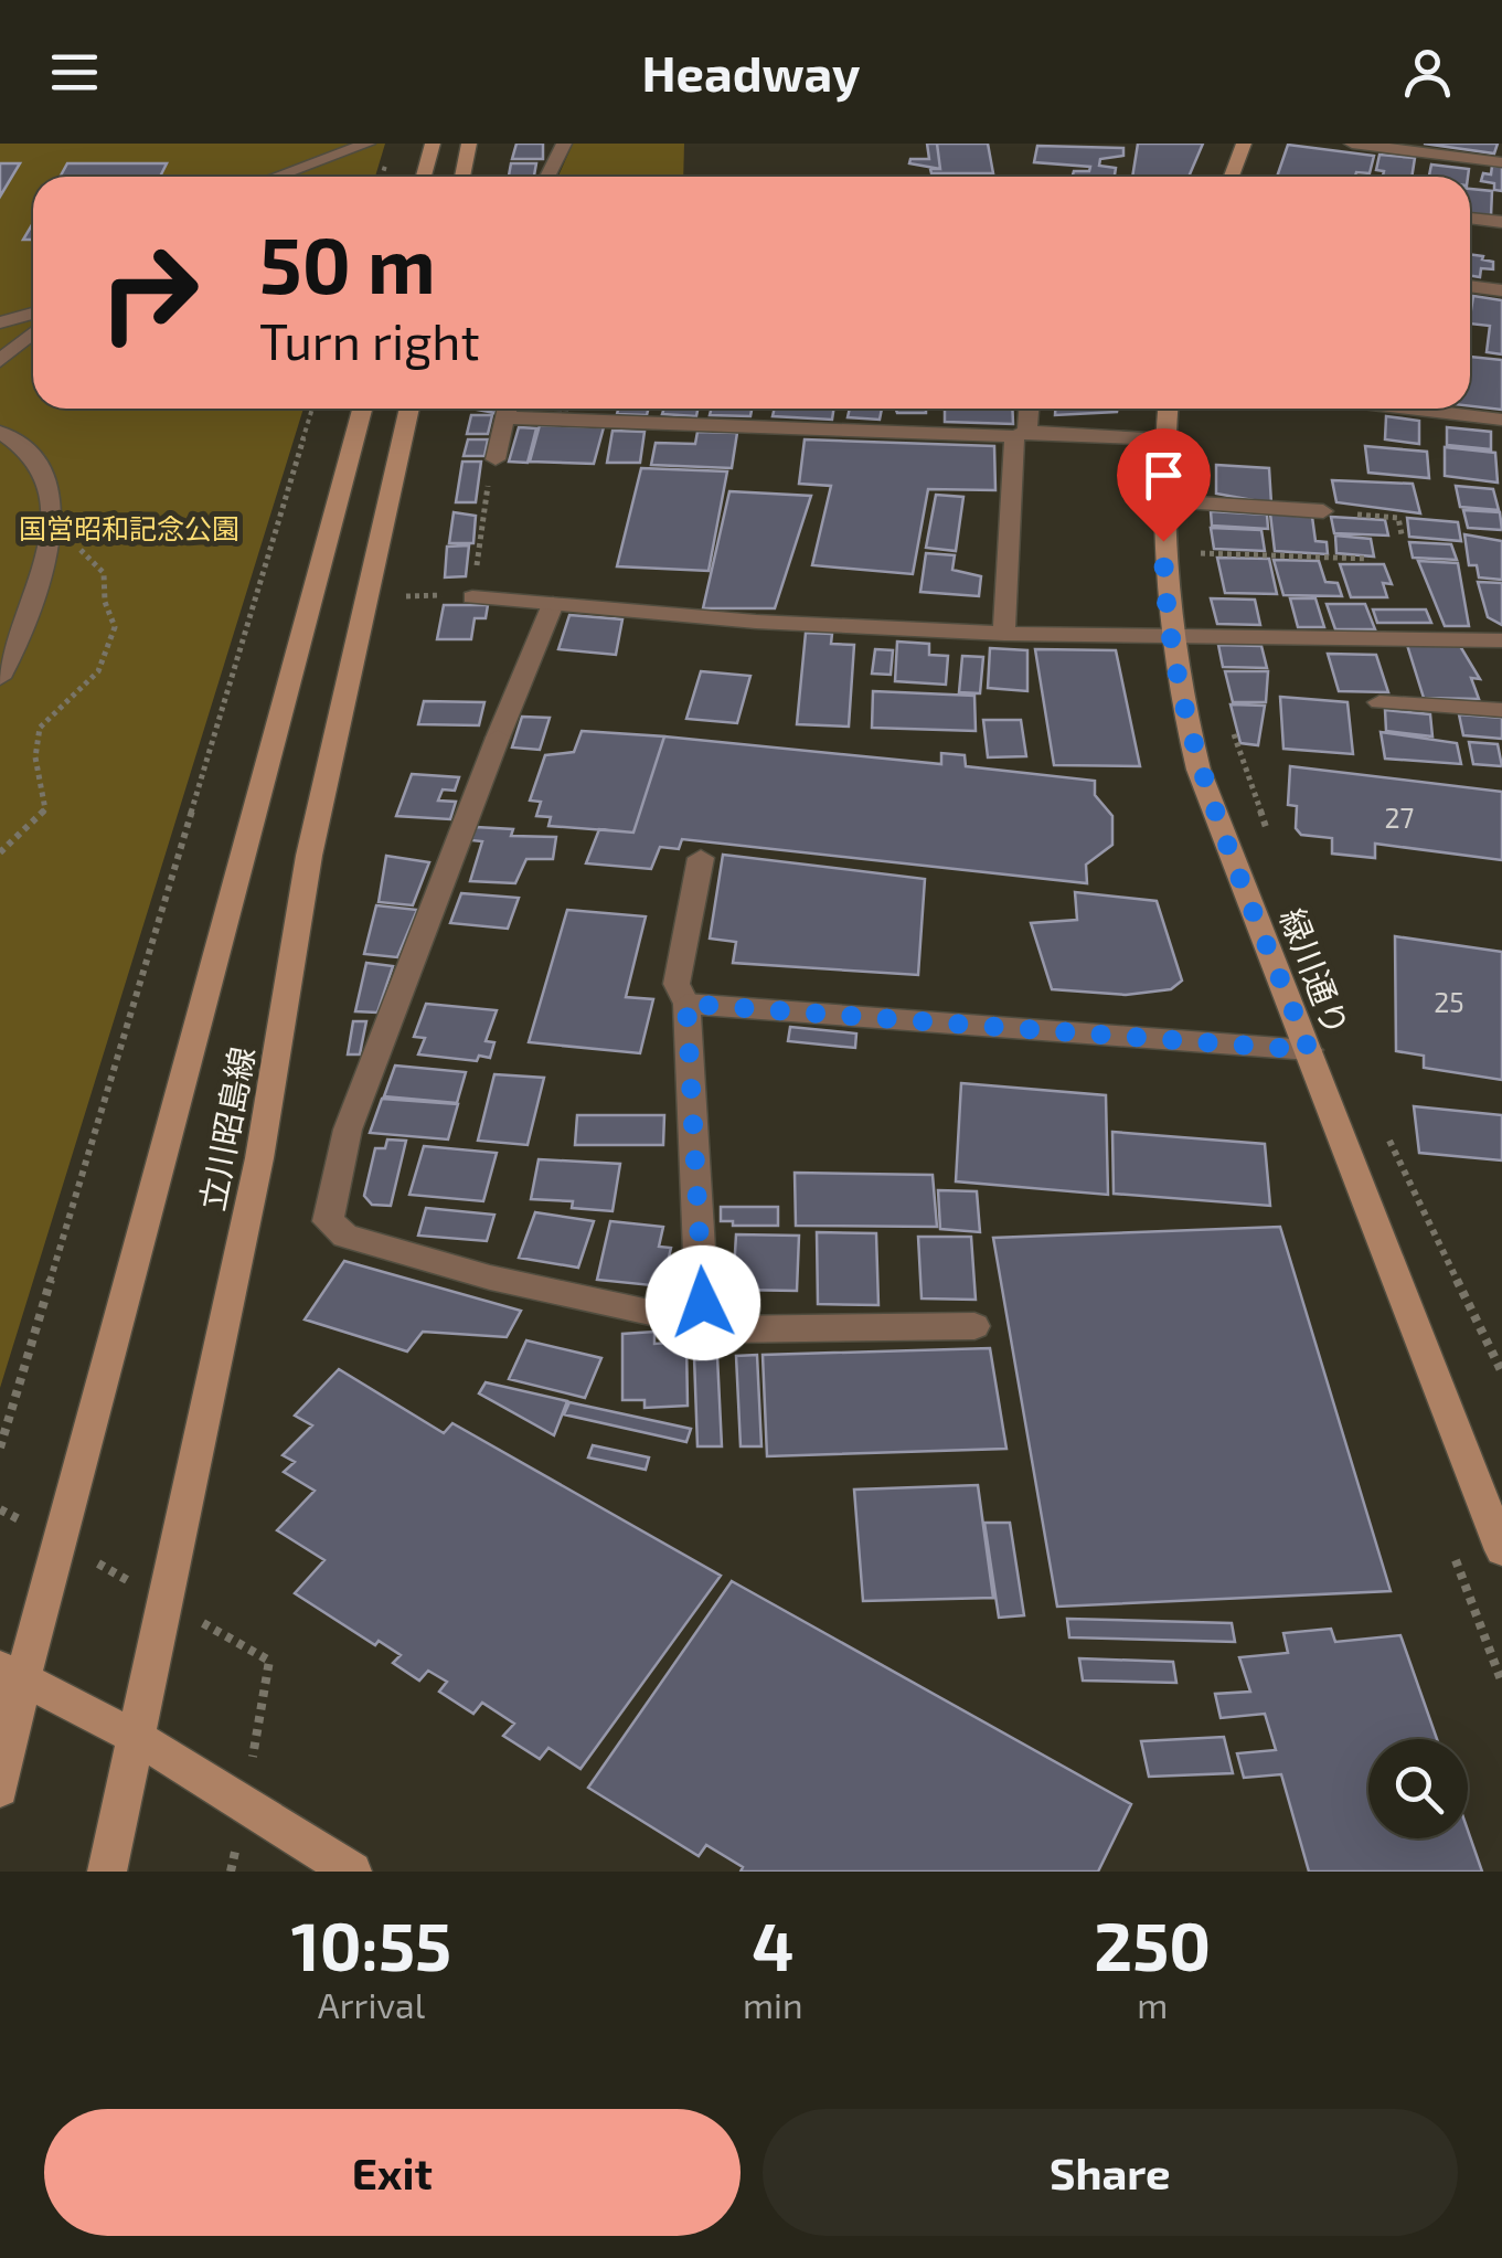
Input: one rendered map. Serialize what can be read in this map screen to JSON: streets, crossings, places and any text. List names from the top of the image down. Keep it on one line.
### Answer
{"streets":{"main road":["緑川通り","立川昭島線"]},"parks":["国営昭和記念公園"],"house_numbers":["27","25"],"page":{"header":"Headway","turn":["50 m","Turn right"],"eta":["10:55","Arrival","4","min","250","m"],"buttons":["Exit","Share"]}}
